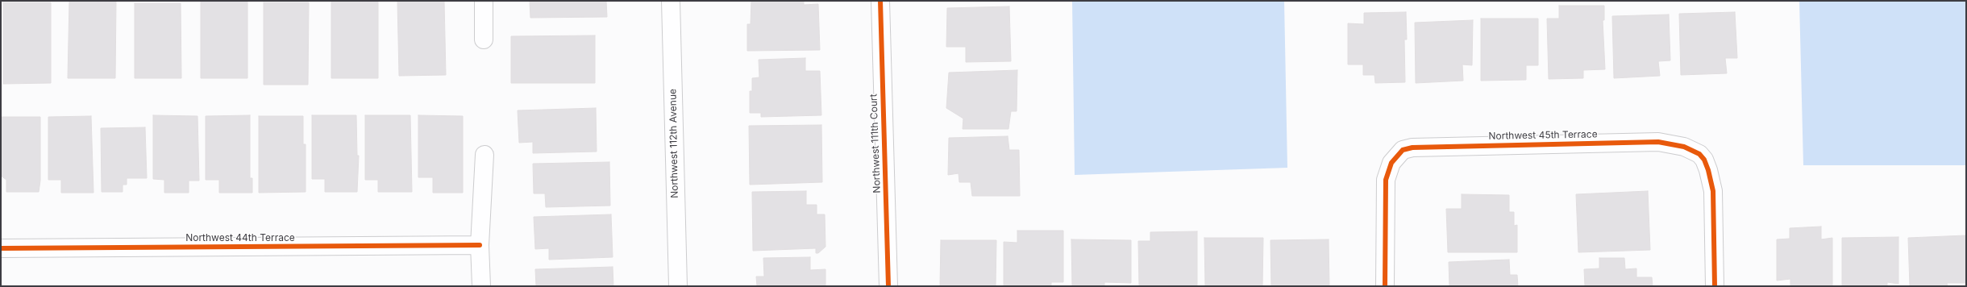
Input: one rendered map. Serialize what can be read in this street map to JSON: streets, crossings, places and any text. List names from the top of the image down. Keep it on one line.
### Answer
{"streets":{"street":["Northwest 45th Terrace","Northwest 112th Avenue","Northwest 111th Court","Northwest 44th Terrace"]}}
